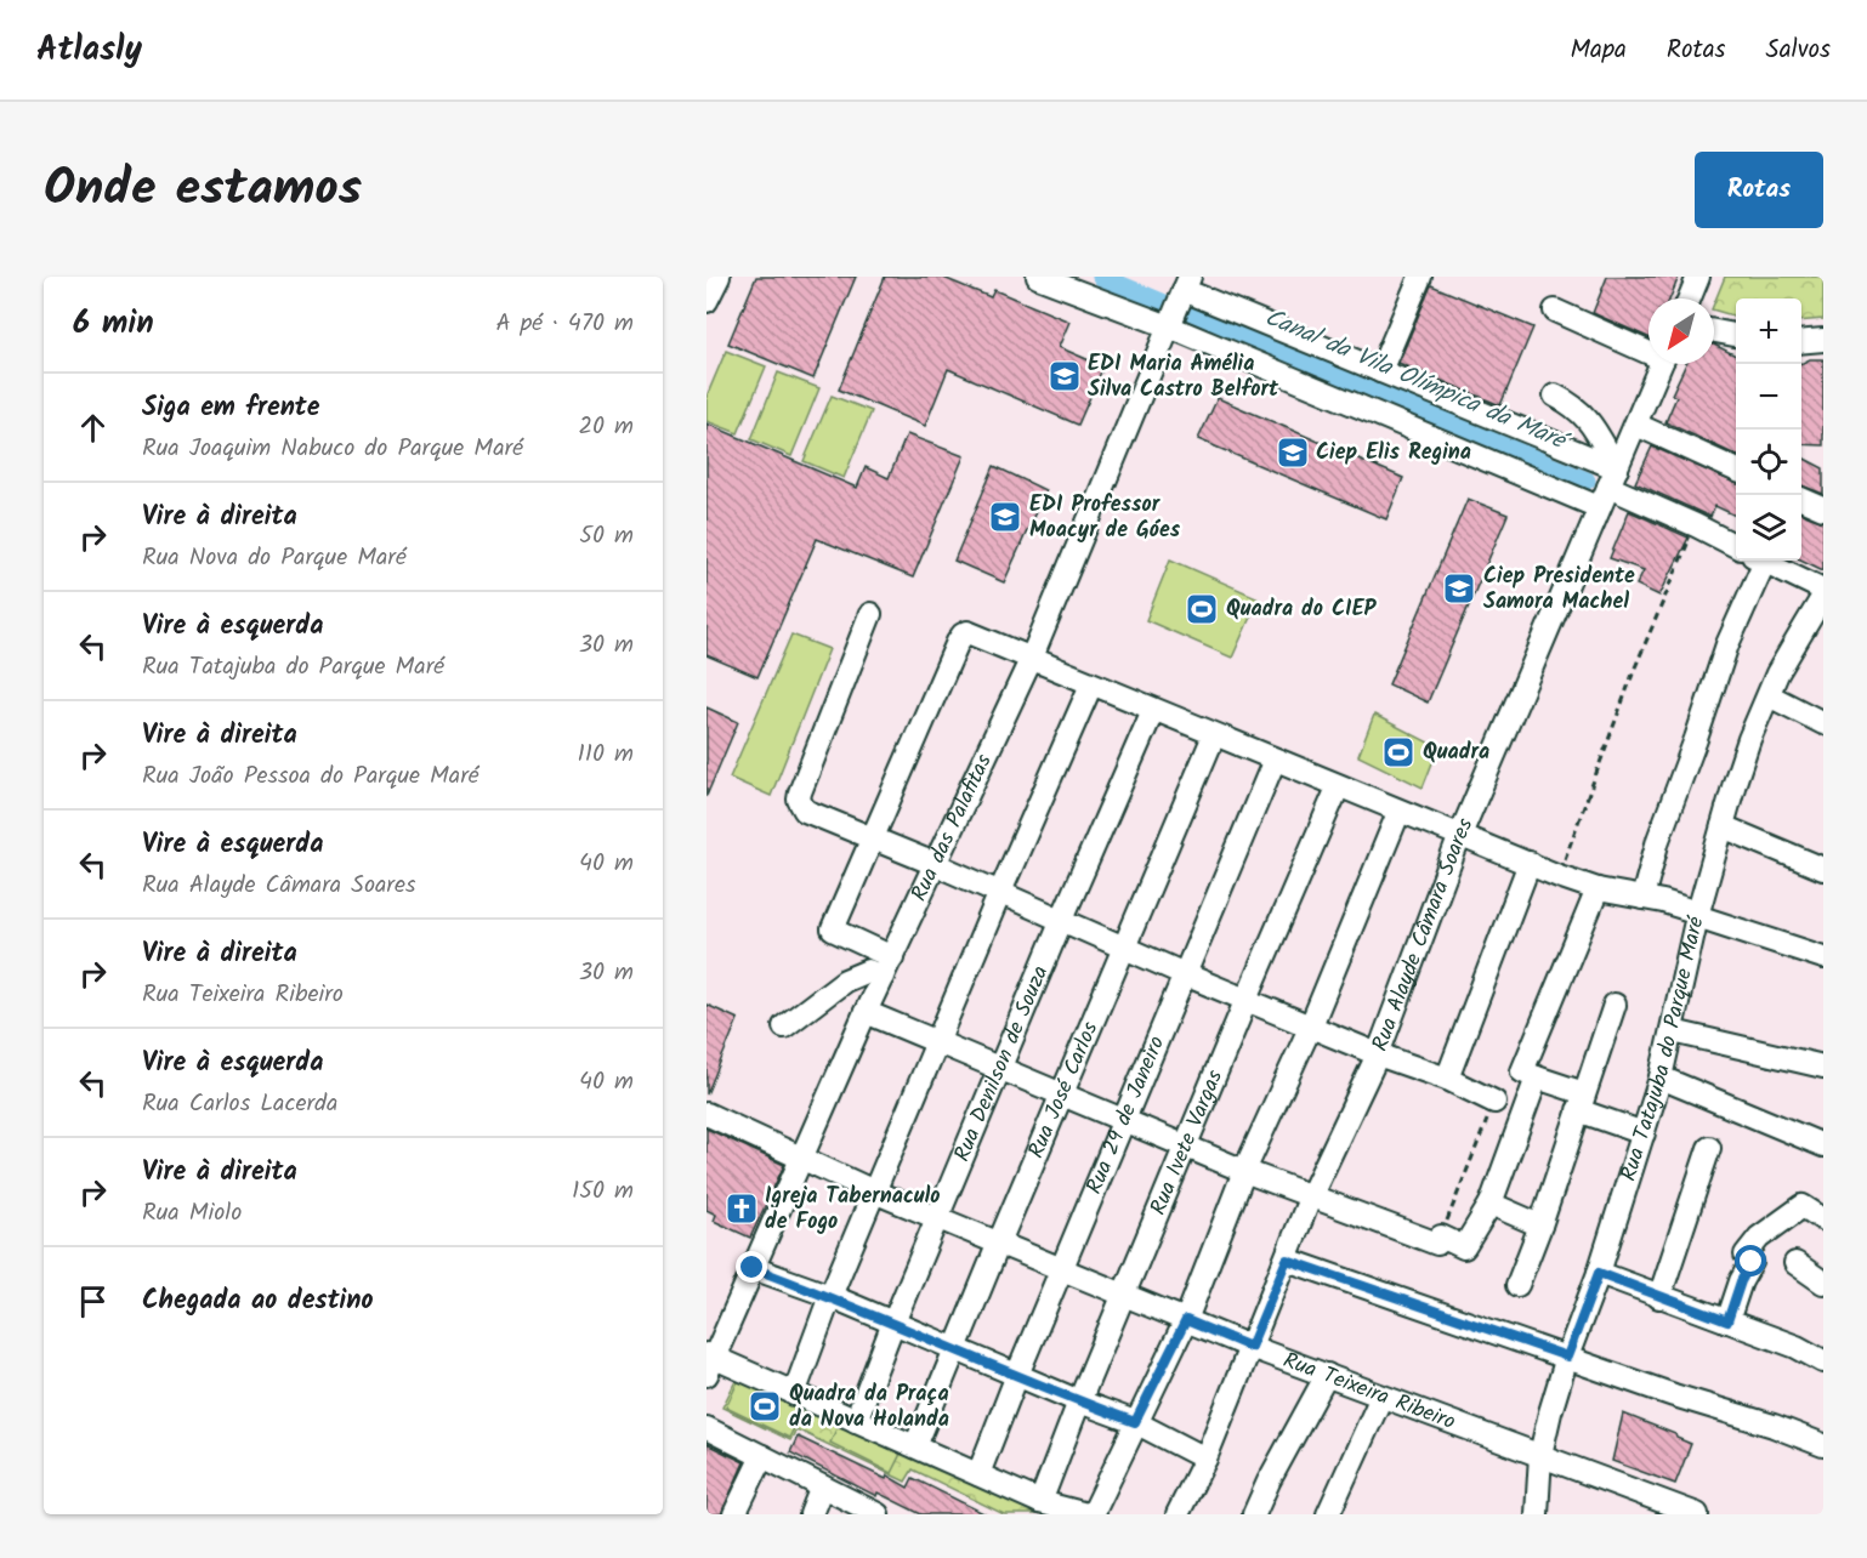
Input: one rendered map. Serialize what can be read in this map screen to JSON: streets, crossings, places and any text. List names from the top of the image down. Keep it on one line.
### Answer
{"streets":{"street":["Rua das Palafitas","Rua Alayde Câmara Soares","Rua Tatajuba do Parque Maré","Rua Denilson de Souza","Rua José Carlos","Rua 29 de Janeiro","Rua Ivete Vargas","Rua Teixeira Ribeiro"]},"crossings":[["Rua das Palafitas","Rua Teixeira Ribeiro"],["Rua Alayde Câmara Soares","Rua Teixeira Ribeiro"],["Rua Tatajuba do Parque Maré","Rua Teixeira Ribeiro"],["Rua Denilson de Souza","Rua Teixeira Ribeiro"],["Rua José Carlos","Rua Teixeira Ribeiro"],["Rua 29 de Janeiro","Rua Teixeira Ribeiro"],["Rua Ivete Vargas","Rua Teixeira Ribeiro"]],"water":["Canal da Vila Olímpica da Maré"],"places":{"school or university":["EDI Maria Amélia Silva Castro Belfort","Ciep Elis Regina","EDI Professor Moacyr de Góes","Ciep Presidente Samora Machel"],"sports":["Quadra do CIEP","Quadra","Quadra da Praça da Nova Holanda"],"church":["Igreja Tabernaculo de Fogo"]},"north":"bottom left","page":{"header":"Atlasly","nav":["Mapa","Rotas","Salvos"],"title":"Onde estamos","buttons":"Rotas","heading":["6 min","A pé · 470 m"],"map_buttons":["+","−"],"list":[["Siga em frente","Rua Joaquim Nabuco do Parque Maré","20 m"],["Vire à direita","Rua Nova do Parque Maré","50 m"],["Vire à esquerda","Rua Tatajuba do Parque Maré","30 m"],["Vire à direita","Rua João Pessoa do Parque Maré","110 m"],["Vire à esquerda","Rua Alayde Câmara Soares","40 m"],["Vire à direita","Rua Teixeira Ribeiro","30 m"],["Vire à esquerda","Rua Carlos Lacerda","40 m"],["Vire à direita","Rua Miolo","150 m"],"Chegada ao destino"]}}
